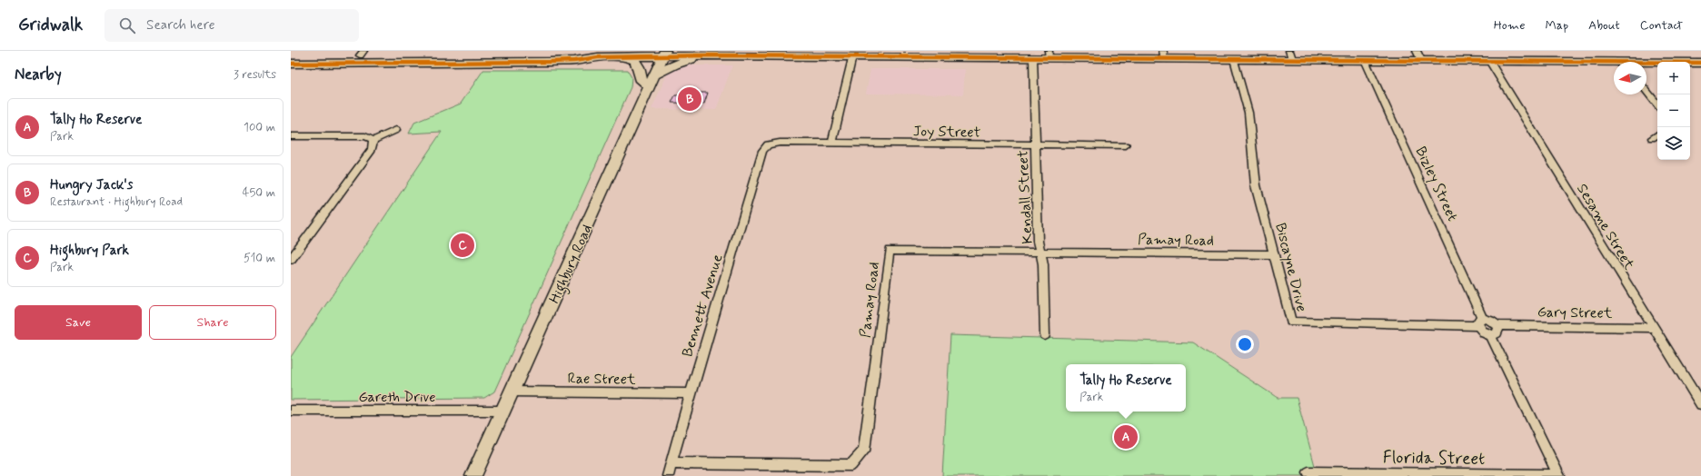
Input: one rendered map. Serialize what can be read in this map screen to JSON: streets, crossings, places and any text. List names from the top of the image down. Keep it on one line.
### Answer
{"streets":{"main road":["Highbury Road"],"street":["Joy Street","Bizley Street","Kendall Street","Sesame Street","Pamay Road","Biscayne Drive","Bennett Avenue","Gary Street","Rae Street","Gareth Drive","Florida Street"]},"crossings":[["Joy Street","Kendall Street"],["Joy Street","Bennett Avenue"],["Bizley Street","Biscayne Drive"],["Bizley Street","Gary Street"],["Kendall Street","Pamay Road"],["Sesame Street","Gary Street"],["Pamay Road","Biscayne Drive"],["Pamay Road","Bennett Avenue"],["Highbury Road","Rae Street"],["Highbury Road","Gareth Drive"],["Biscayne Drive","Gary Street"],["Bennett Avenue","Rae Street"]],"north":"left","page":{"header":"Gridwalk","search":"Search here","nav":["Home","Map","About","Contact"],"heading":["Nearby","3 results"],"map_buttons":["+","−"],"pins":["B","C","A"],"list":[{"mark":"A","name":"Tally Ho Reserve","note":"Park","value":"100 m"},{"mark":"B","name":"Hungry Jack's","note":"Restaurant · Highbury Road","value":"450 m"},{"mark":"C","name":"Highbury Park","note":"Park","value":"510 m"}],"buttons":["Save","Share"],"popup":["Tally Ho Reserve","Park"]}}
